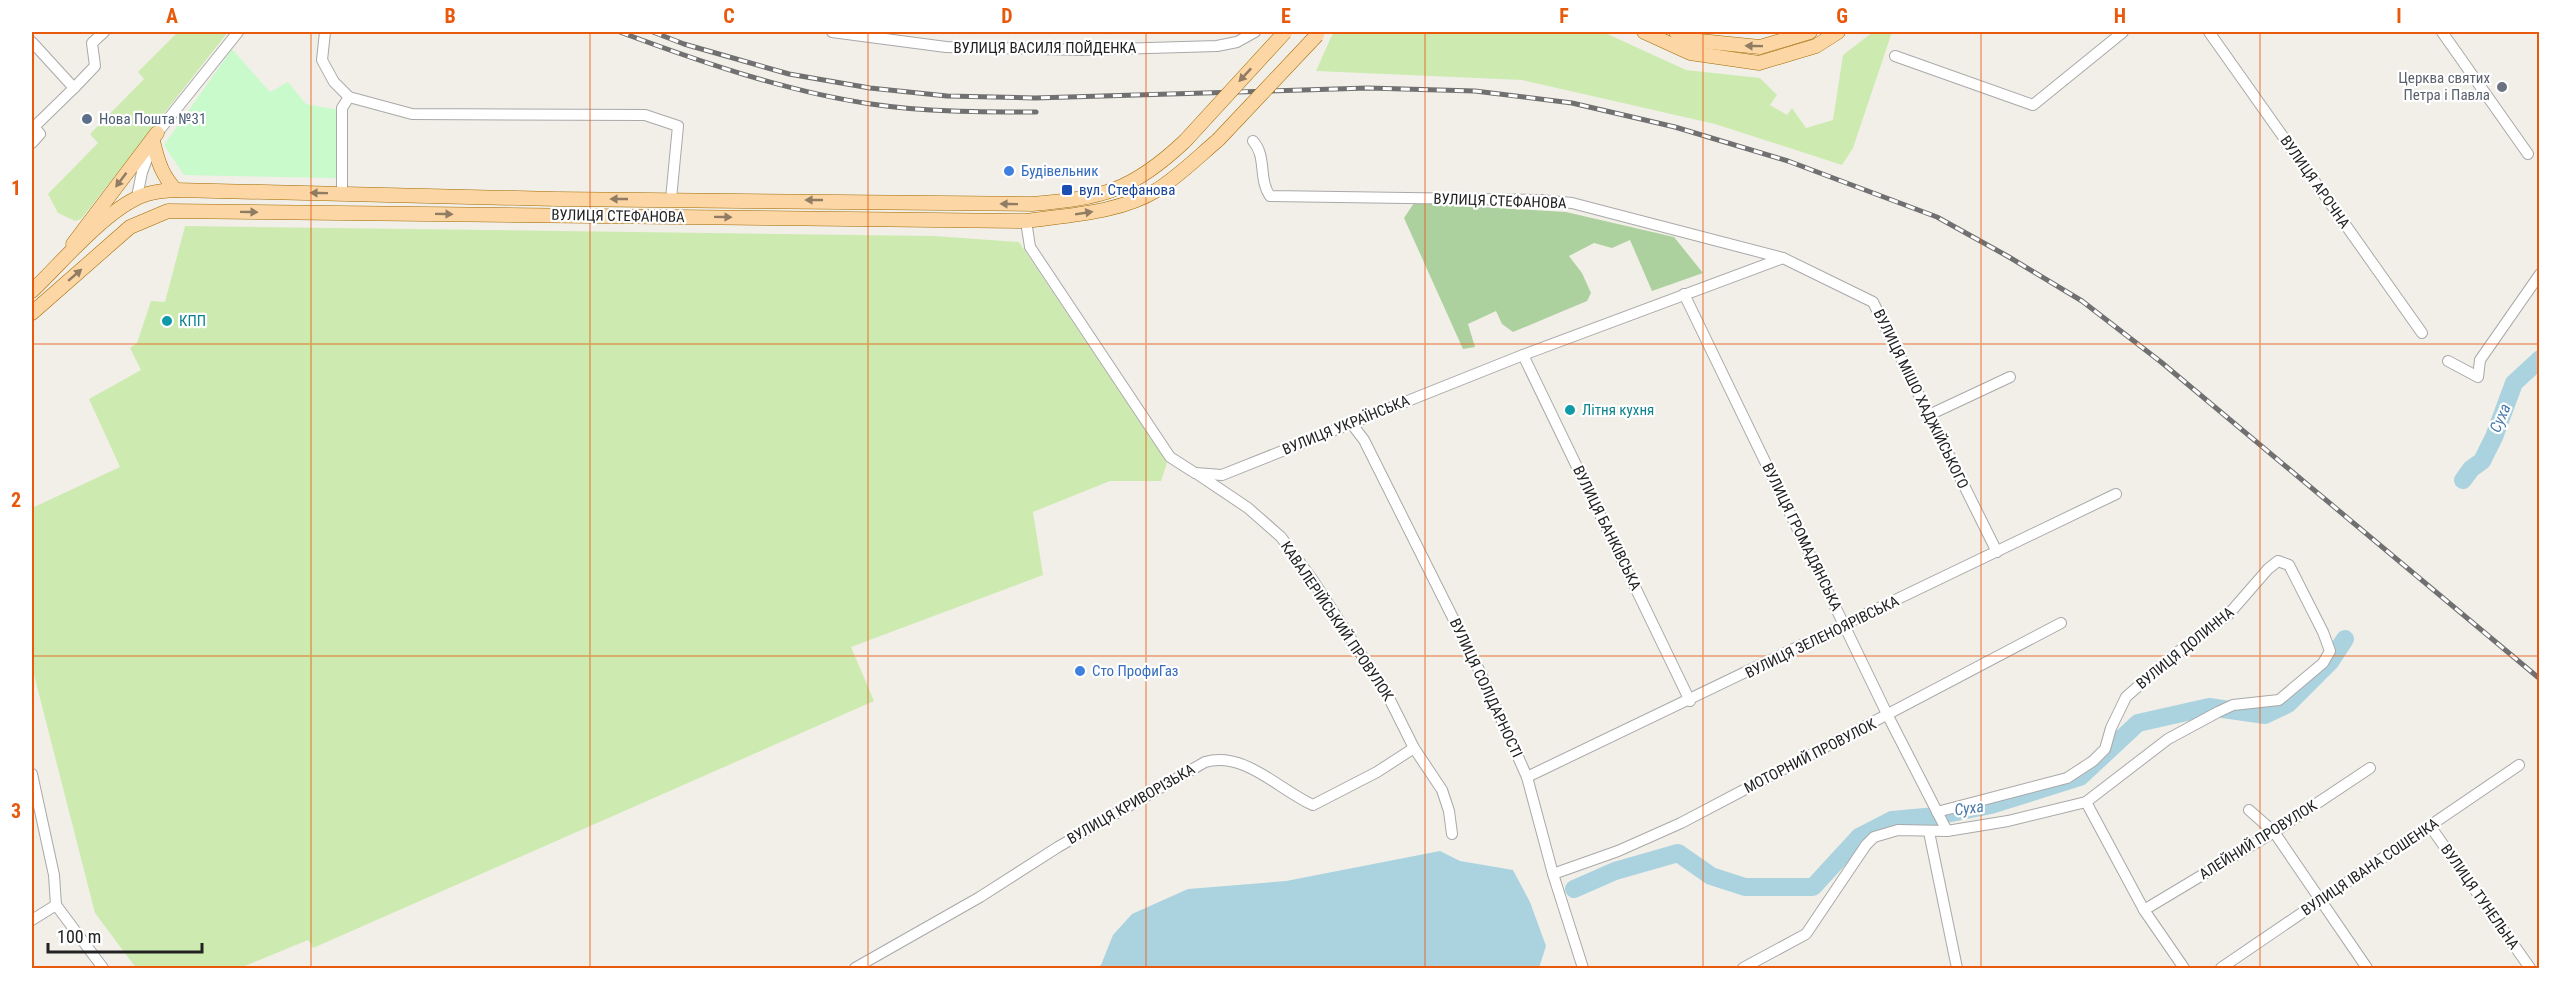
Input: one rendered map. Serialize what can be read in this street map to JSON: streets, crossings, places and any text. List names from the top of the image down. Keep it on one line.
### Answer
{"streets":{"main road":["ВУЛИЦЯ СТЕФАНОВА"],"street":["ВУЛИЦЯ ВАСИЛЯ ПОЙДЕНКА","ВУЛИЦЯ АРОЧНА","ВУЛИЦЯ МІШО ХАДЖІЙСЬКОГО","ВУЛИЦЯ УКРАЇНСЬКА","ВУЛИЦЯ БАНКІВСЬКА","ВУЛИЦЯ ГРОМАДЯНСЬКА","КАВАЛЕРІЙСЬКИЙ ПРОВУЛОК","ВУЛИЦЯ ЗЕЛЕНОЯРІВСЬКА","ВУЛИЦЯ ДОЛИННА","ВУЛИЦЯ СОЛІДАРНОСТІ","МОТОРНИЙ ПРОВУЛОК","ВУЛИЦЯ КРИВОРІЗЬКА","АЛЕЙНИЙ ПРОВУЛОК","ВУЛИЦЯ ІВАНА СОШЕНКА","ВУЛИЦЯ ТУНЕЛЬНА"]},"crossings":[["ВУЛИЦЯ СТЕФАНОВА","ВУЛИЦЯ МІШО ХАДЖІЙСЬКОГО"],["ВУЛИЦЯ СТЕФАНОВА","ВУЛИЦЯ УКРАЇНСЬКА"],["ВУЛИЦЯ МІШО ХАДЖІЙСЬКОГО","ВУЛИЦЯ УКРАЇНСЬКА"],["ВУЛИЦЯ МІШО ХАДЖІЙСЬКОГО","ВУЛИЦЯ ЗЕЛЕНОЯРІВСЬКА"],["ВУЛИЦЯ УКРАЇНСЬКА","ВУЛИЦЯ БАНКІВСЬКА"],["ВУЛИЦЯ УКРАЇНСЬКА","ВУЛИЦЯ ГРОМАДЯНСЬКА"],["ВУЛИЦЯ УКРАЇНСЬКА","КАВАЛЕРІЙСЬКИЙ ПРОВУЛОК"],["ВУЛИЦЯ УКРАЇНСЬКА","ВУЛИЦЯ СОЛІДАРНОСТІ"],["ВУЛИЦЯ БАНКІВСЬКА","ВУЛИЦЯ ЗЕЛЕНОЯРІВСЬКА"],["ВУЛИЦЯ ГРОМАДЯНСЬКА","ВУЛИЦЯ ЗЕЛЕНОЯРІВСЬКА"],["ВУЛИЦЯ ГРОМАДЯНСЬКА","ВУЛИЦЯ ДОЛИННА"],["ВУЛИЦЯ ГРОМАДЯНСЬКА","МОТОРНИЙ ПРОВУЛОК"],["КАВАЛЕРІЙСЬКИЙ ПРОВУЛОК","ВУЛИЦЯ КРИВОРІЗЬКА"],["ВУЛИЦЯ ЗЕЛЕНОЯРІВСЬКА","ВУЛИЦЯ СОЛІДАРНОСТІ"],["ВУЛИЦЯ СОЛІДАРНОСТІ","МОТОРНИЙ ПРОВУЛОК"],["ВУЛИЦЯ ІВАНА СОШЕНКА","ВУЛИЦЯ ТУНЕЛЬНА"]],"water":["Суха"],"places":{"other":["Церква святих Петра і Павла","Нова Пошта №31","Будівельник","КПП","Літня кухня","Сто ПрофиГаз"],"transit":["вул. Стефанова"]},"scale_bar":"100 m","grid":{"columns":["A","B","C","D","E","F","G","H","I"],"rows":["1","2","3"]}}
